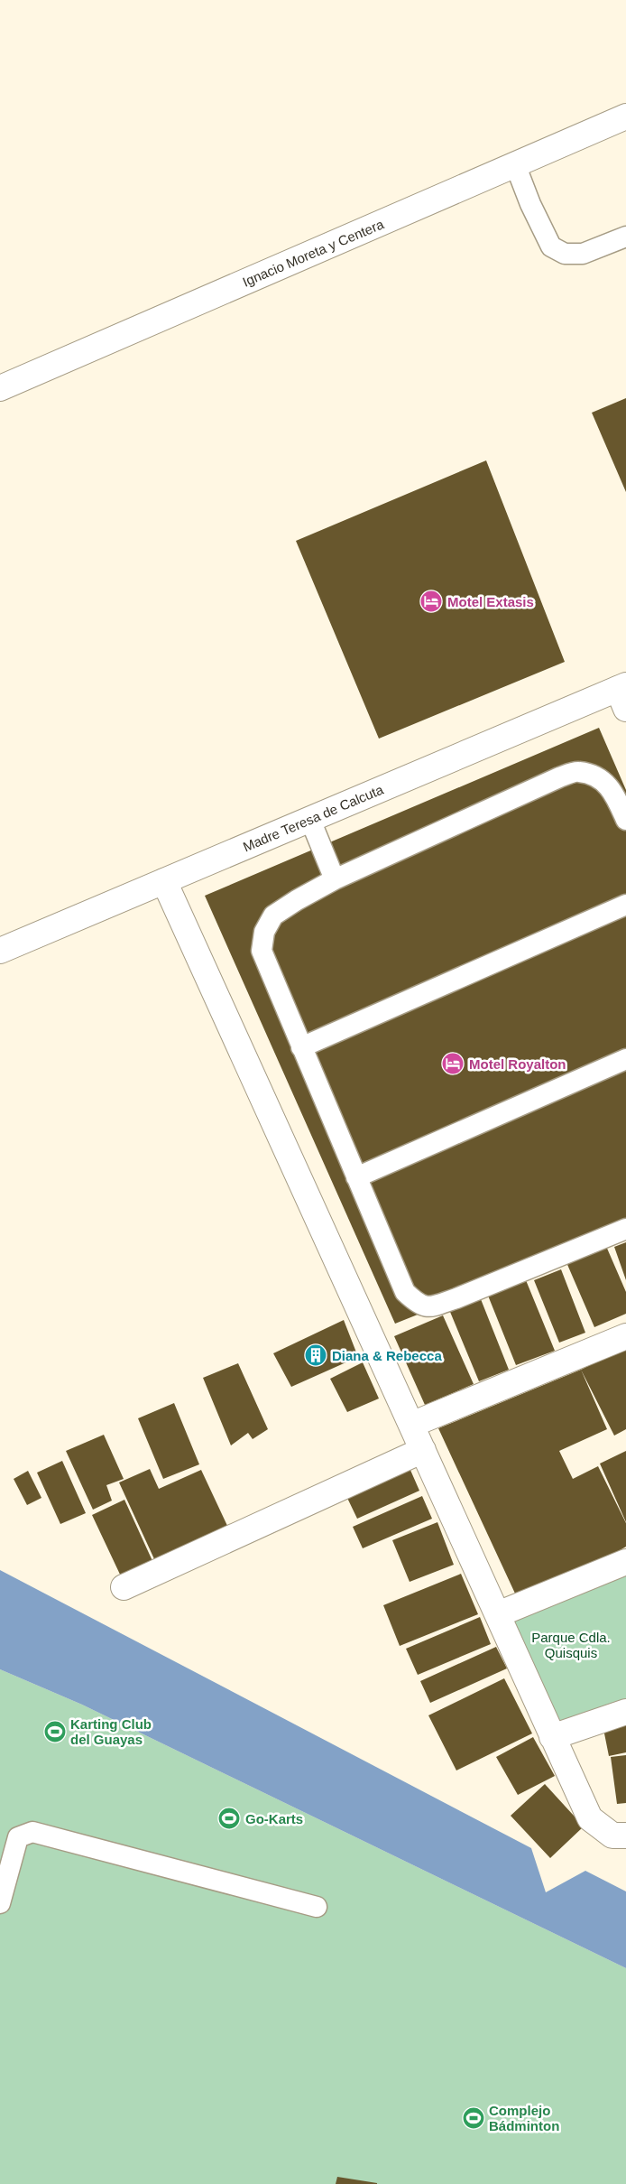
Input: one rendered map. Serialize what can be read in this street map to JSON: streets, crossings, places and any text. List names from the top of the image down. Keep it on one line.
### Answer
{"streets":{"street":["Ignacio Moreta y Centera","Madre Teresa de Calcuta"]},"parks":["Parque Cdla. Quisquis"],"places":{"hotel":["Motel Extasis","Motel Royalton"],"building":["Diana & Rebecca"],"sports":["Karting Club del Guayas","Go-Karts","Complejo Bádminton"]}}
